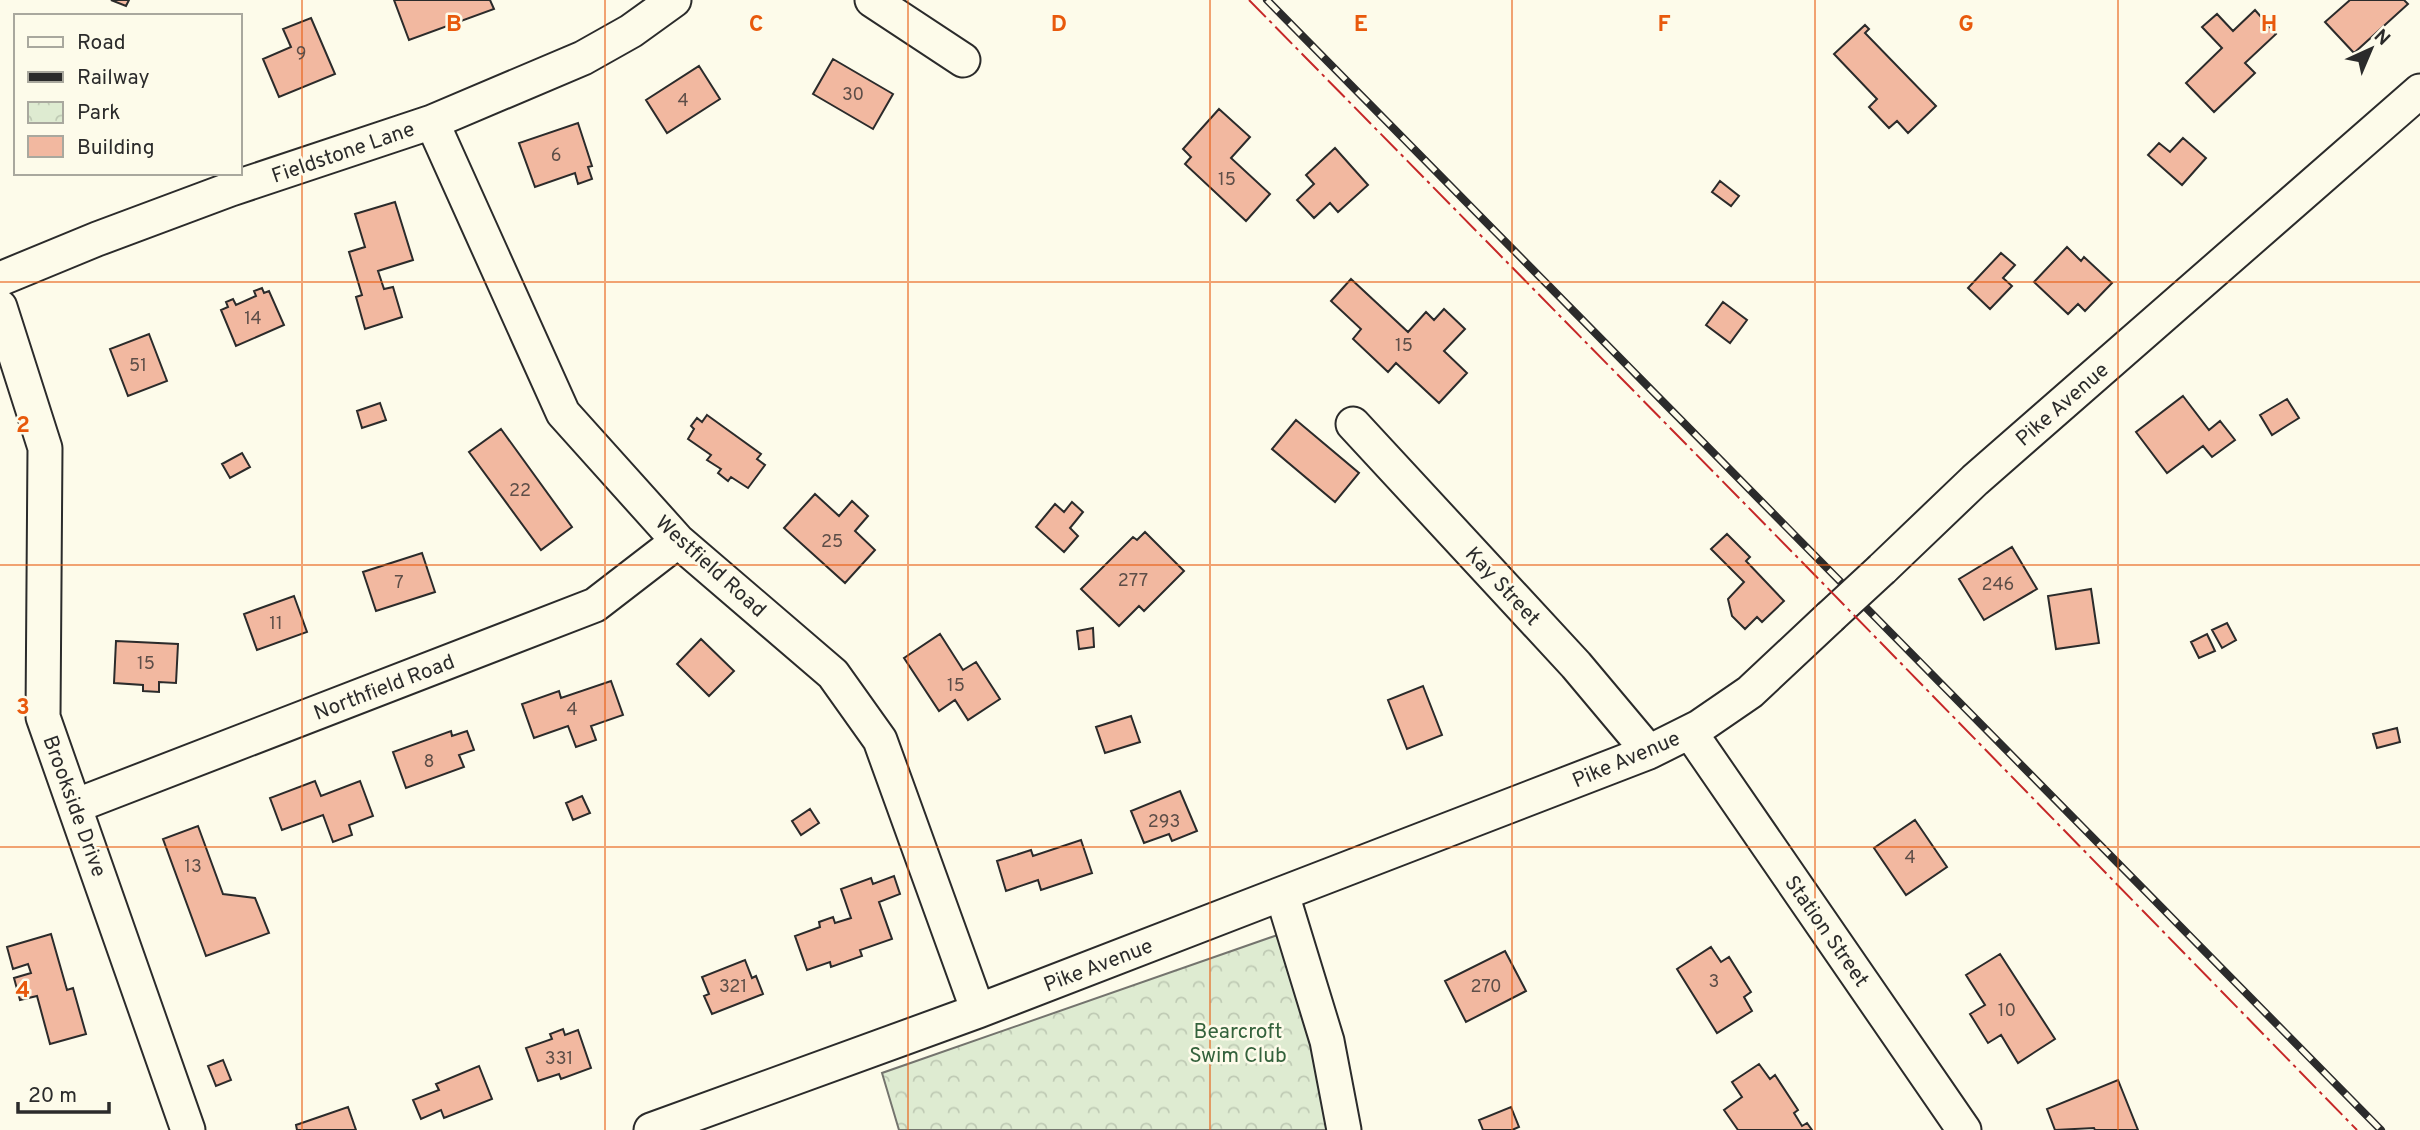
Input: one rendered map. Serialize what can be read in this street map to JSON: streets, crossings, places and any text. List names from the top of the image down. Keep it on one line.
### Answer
{"streets":{"street":["Fieldstone Lane","Pike Avenue","Westfield Road","Kay Street","Northfield Road","Brookside Drive","Station Street"]},"crossings":[["Fieldstone Lane","Westfield Road"],["Pike Avenue","Westfield Road"],["Pike Avenue","Kay Street"],["Pike Avenue","Station Street"],["Westfield Road","Northfield Road"],["Northfield Road","Brookside Drive"]],"parks":["Bearcroft Swim Club"],"house_numbers":["9","30","4","6","15","14","15","51","22","25","277","7","246","11","15","15","4","8","293","4","13","3","321","270","10","331"],"legend":["Road","Railway","Park","Building"],"scale_bar":"20 m","north":"top right","grid":{"columns":["B","C","D","E","F","G","H"],"rows":["2","3","4"]}}
